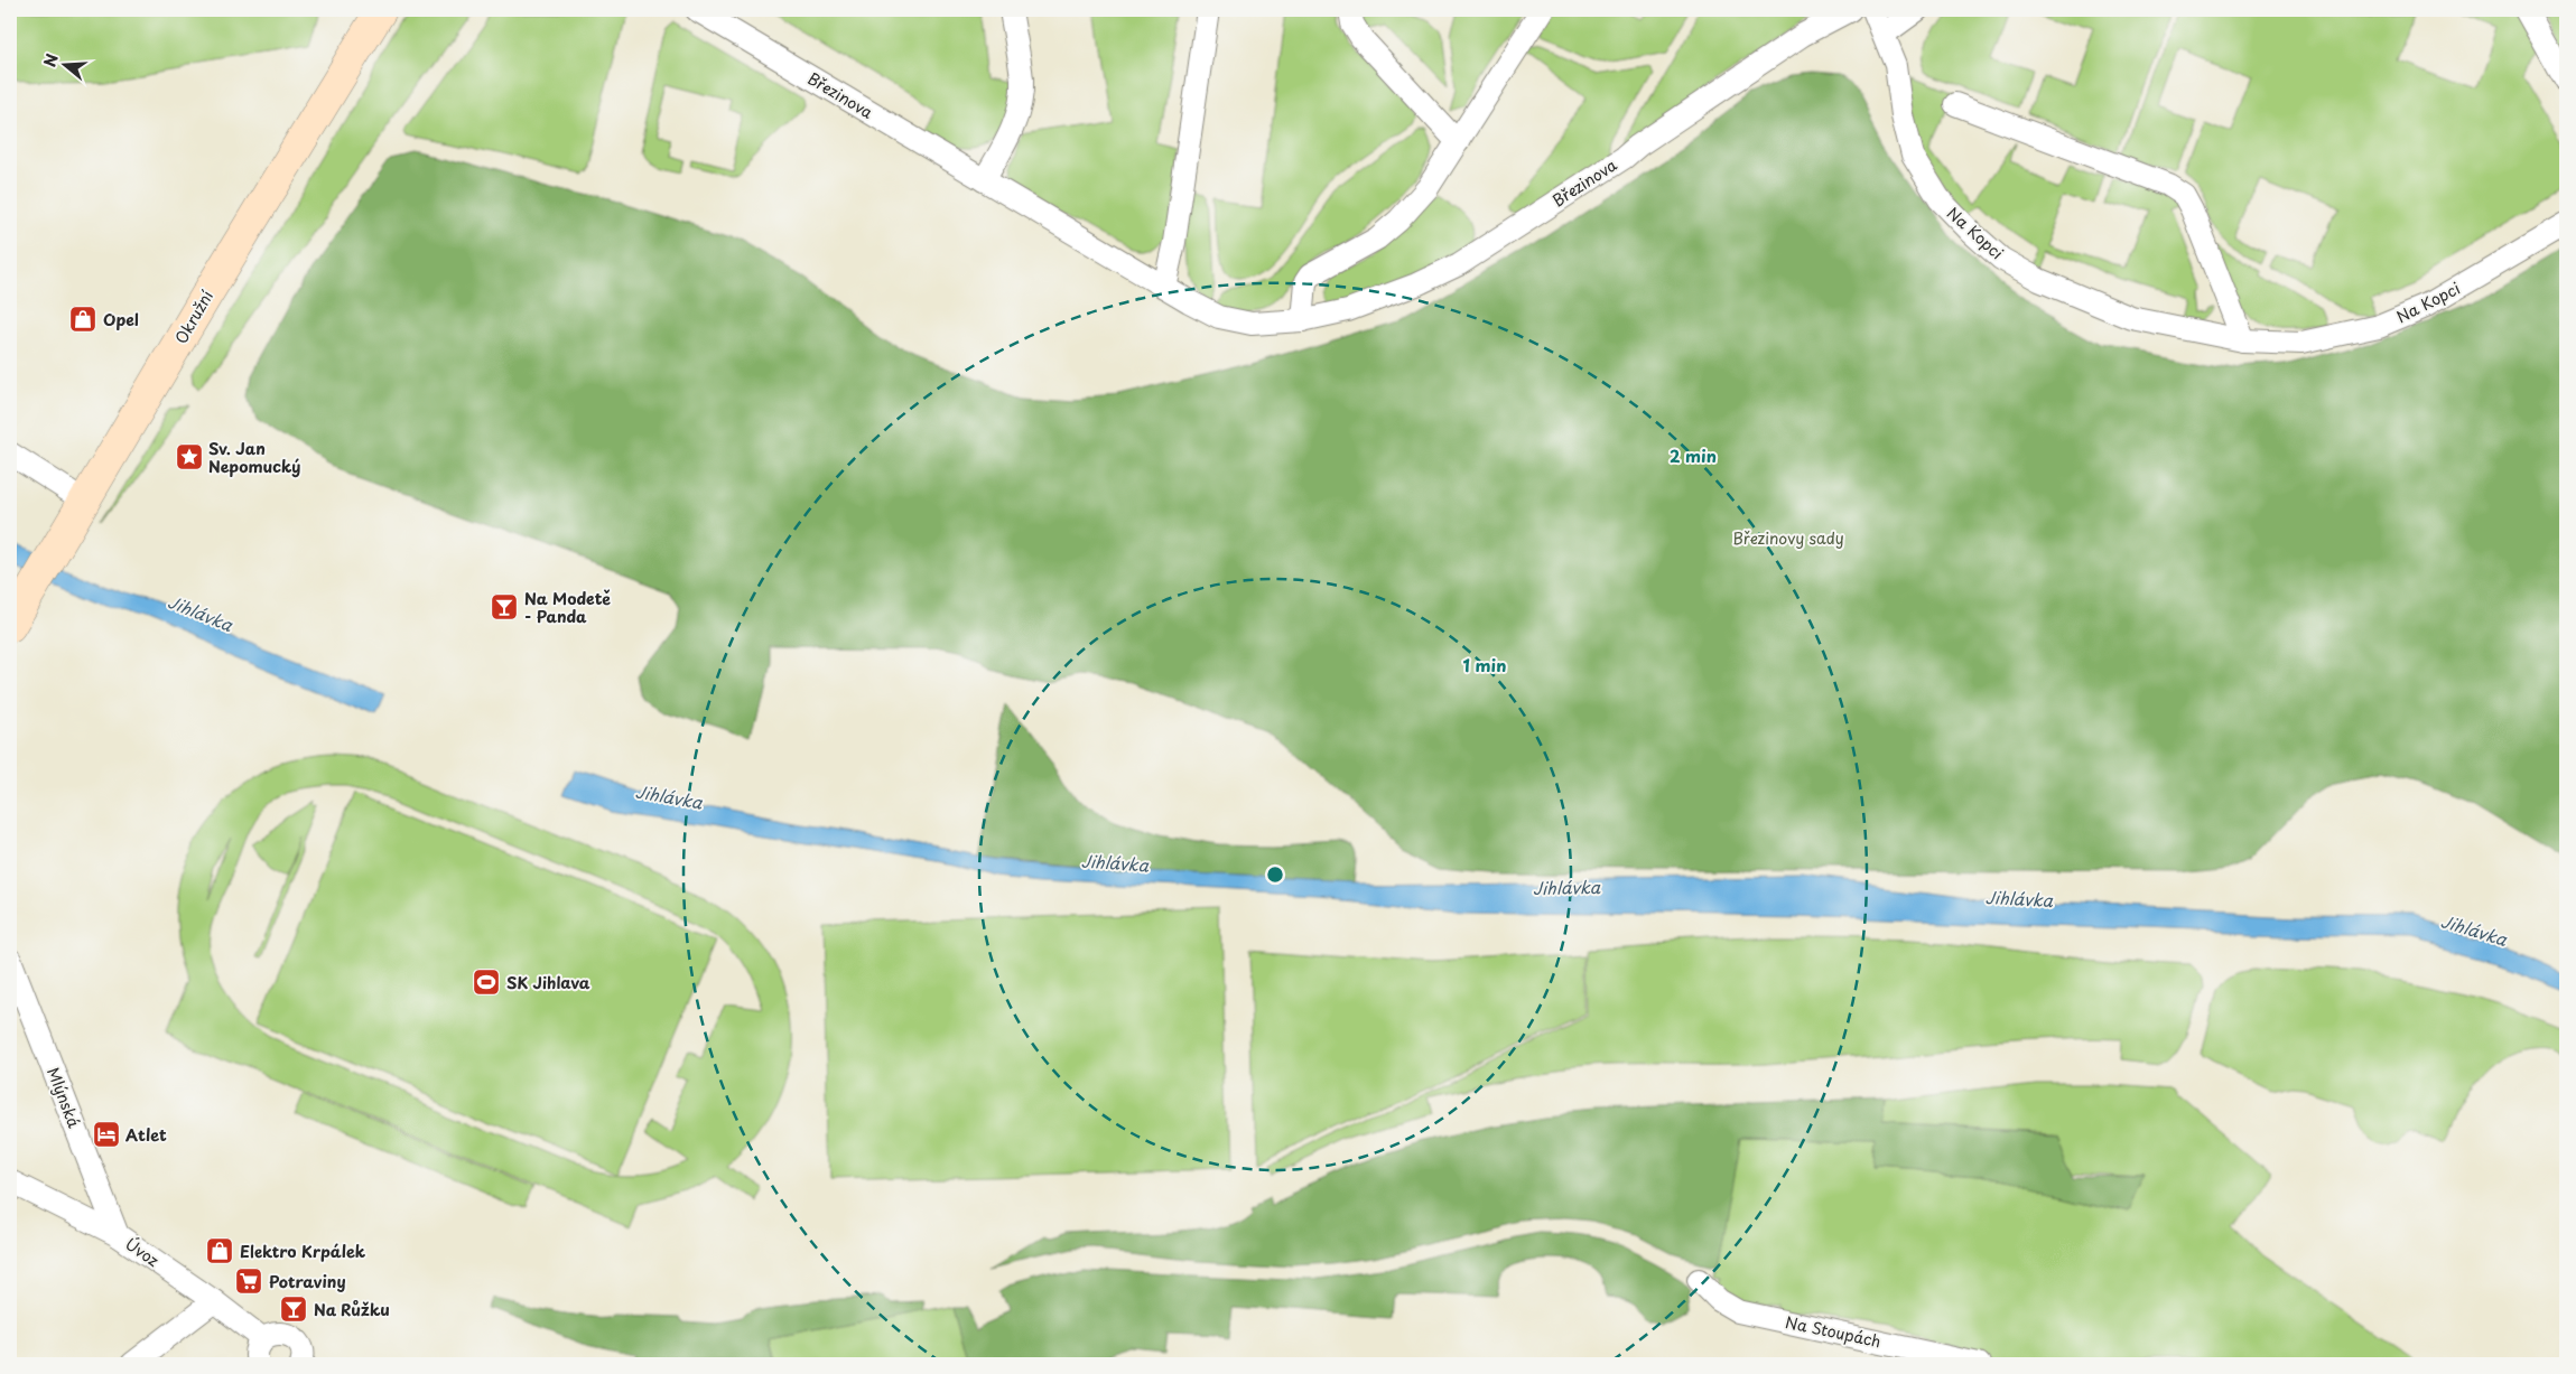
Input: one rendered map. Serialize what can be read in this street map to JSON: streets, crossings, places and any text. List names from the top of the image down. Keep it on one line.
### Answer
{"streets":{"street":["Březinova","Na Kopci","Okružní","Mlýnská","Úvoz","Na Stoupách"]},"crossings":[["Mlýnská","Úvoz"]],"water":["Jihlávka"],"parks":["Březinovy sady"],"places":{"shop":["Opel","Elektro Krpálek"],"place":["Sv. Jan Nepomucký"],"bar":["Na Modetě - Panda","Na Růžku"],"sports":["SK Jihlava"],"hotel":["Atlet"],"supermarket":["Potraviny"]},"north":"left","rings":["2 min","1 min"]}
